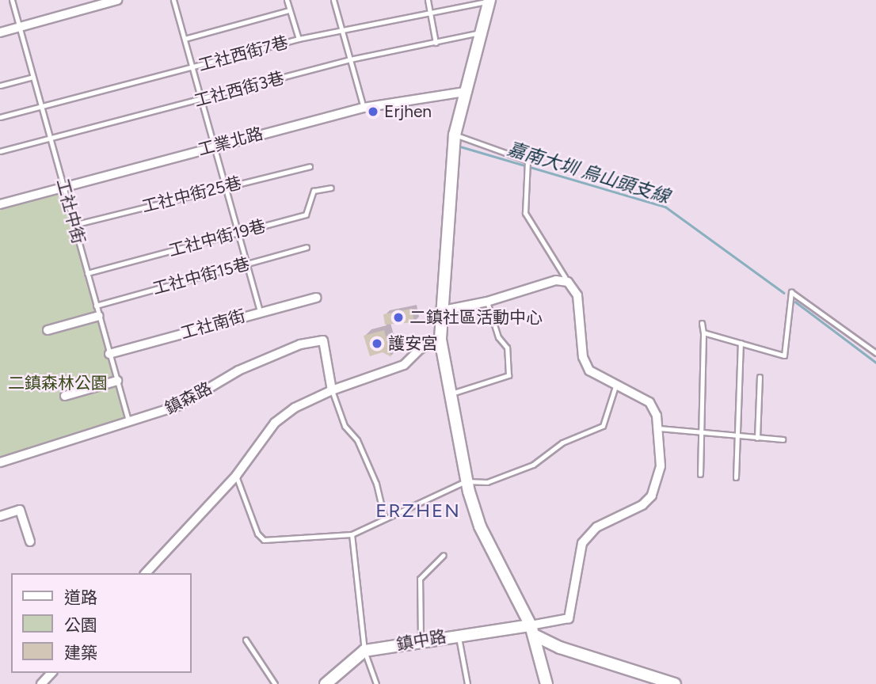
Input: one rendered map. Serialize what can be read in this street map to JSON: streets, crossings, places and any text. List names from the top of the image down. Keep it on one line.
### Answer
{"streets":{"street":["工業北路","工社南街","鎮森路","鎮中路"],"lane":["工社西街7巷","工社西街3巷","工社中街25巷","工社中街","工社中街19巷","工社中街15巷"]},"crossings":[["工社西街7巷","工社中街"],["工社西街3巷","工社中街"],["工業北路","工社中街"],["工社中街25巷","工社中街"],["工社中街","工社中街19巷"],["工社中街","工社中街15巷"],["工社中街","工社南街"],["工社中街","鎮森路"]],"districts":["ERZHEN"],"water":["嘉南大圳 烏山頭支線"],"parks":["二鎮森林公園"],"places":["Erjhen","二鎮社區活動中心","護安宮"],"legend":["道路","公園","建築"]}
